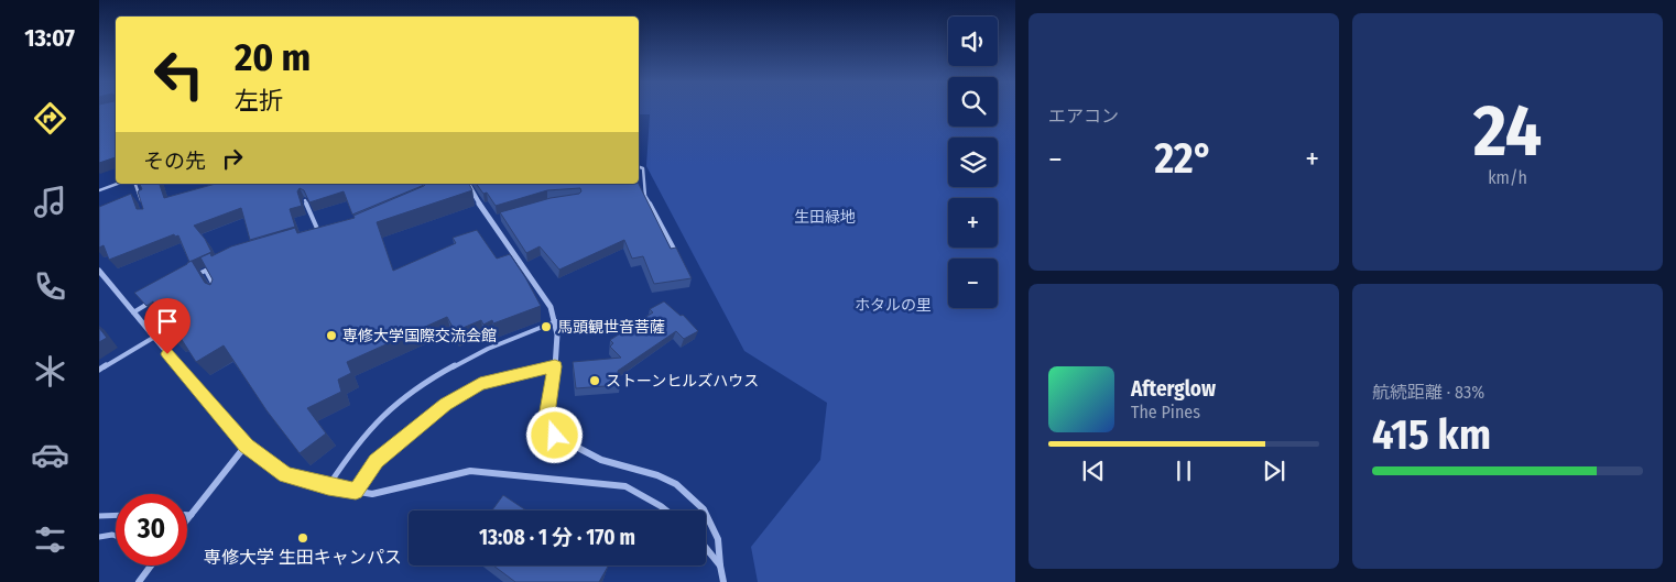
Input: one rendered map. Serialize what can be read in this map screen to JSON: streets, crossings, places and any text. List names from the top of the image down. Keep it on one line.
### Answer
{"parks":["生田緑地","ホタルの里"],"places":["馬頭観世音菩薩","専修大学国際交流会館","ストーンヒルズハウス","専修大学 生田キャンパス"],"page":{"tabs":"13:07","tile":["エアコン",["24","km/h"],["航続距離 · 83%","415 km"]],"map_buttons":["+","−"],"turn":["20 m","左折"],"then":"その先","heat":["−","22°","+"],"song":["Afterglow","The Pines"],"limit":"30","trip":"13:08 · 1 分 · 170 m"}}
